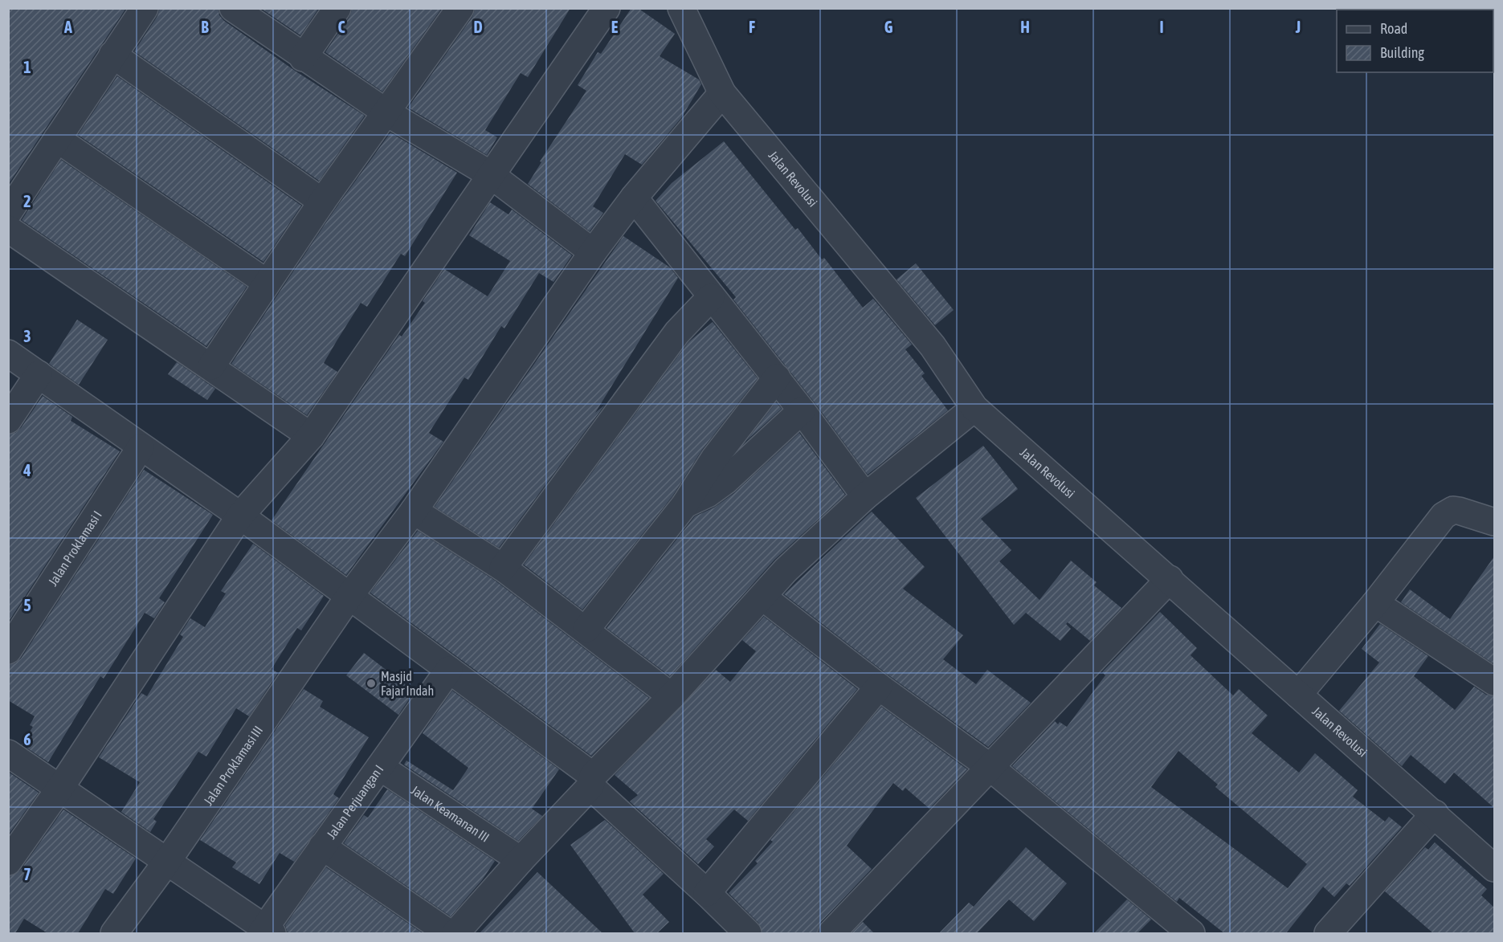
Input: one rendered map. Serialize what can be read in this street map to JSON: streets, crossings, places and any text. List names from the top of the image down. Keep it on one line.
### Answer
{"streets":{"street":["Jalan Revolusi","Jalan Proklamasi I","Jalan Proklamasi III","Jalan Perjuangan I","Jalan Keamanan III"]},"crossings":[["Jalan Revolusi","Jalan Proklamasi III"],["Jalan Perjuangan I","Jalan Keamanan III"]],"places":["Masjid Fajar Indah"],"legend":["Road","Building"],"grid":{"columns":["A","B","C","D","E","F","G","H","I","J"],"rows":["1","2","3","4","5","6","7"]}}
